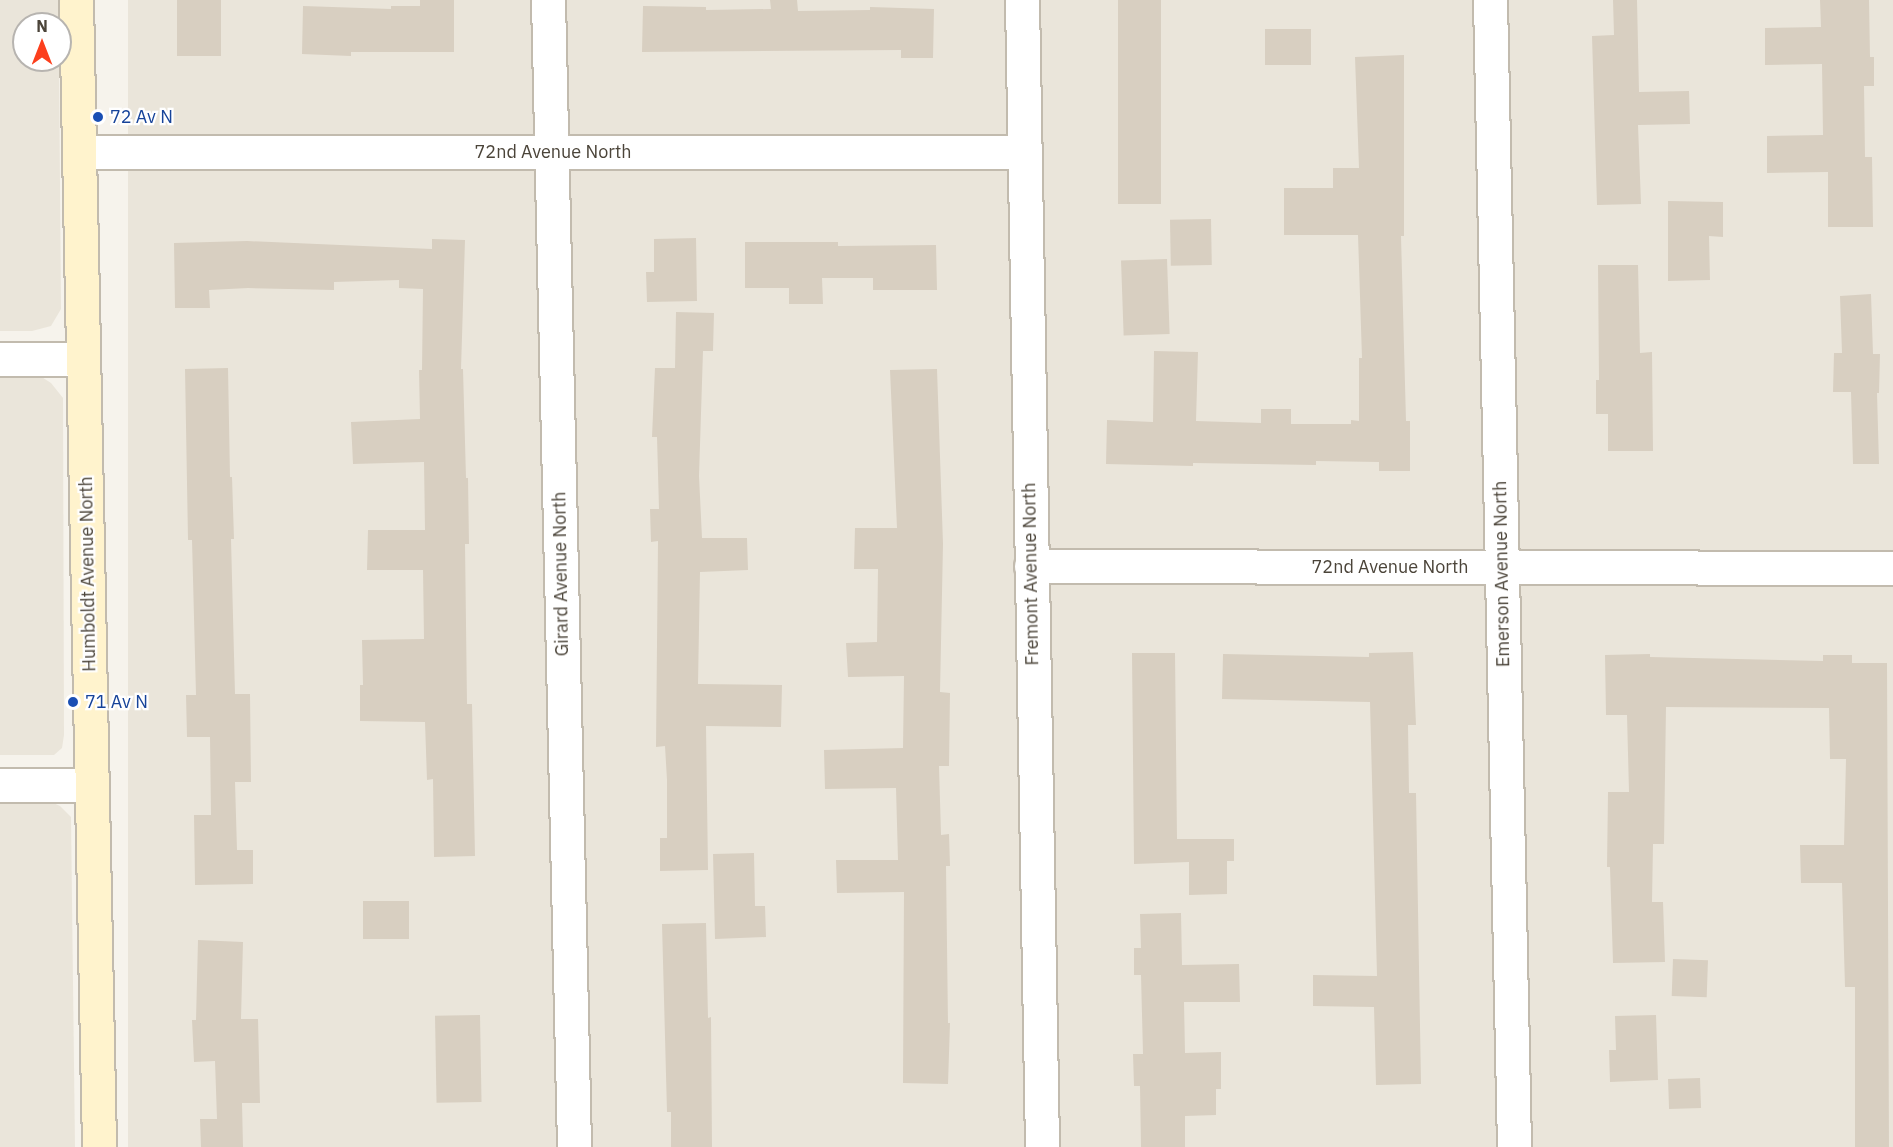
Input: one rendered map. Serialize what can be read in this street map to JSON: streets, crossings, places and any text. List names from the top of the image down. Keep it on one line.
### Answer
{"streets":{"street":["72nd Avenue North","Humboldt Avenue North","Girard Avenue North","Fremont Avenue North","Emerson Avenue North"]},"crossings":[["72nd Avenue North","Humboldt Avenue North"],["72nd Avenue North","Girard Avenue North"],["72nd Avenue North","Fremont Avenue North"],["72nd Avenue North","Emerson Avenue North"]],"places":["72 Av N","71 Av N"],"north":"top"}
